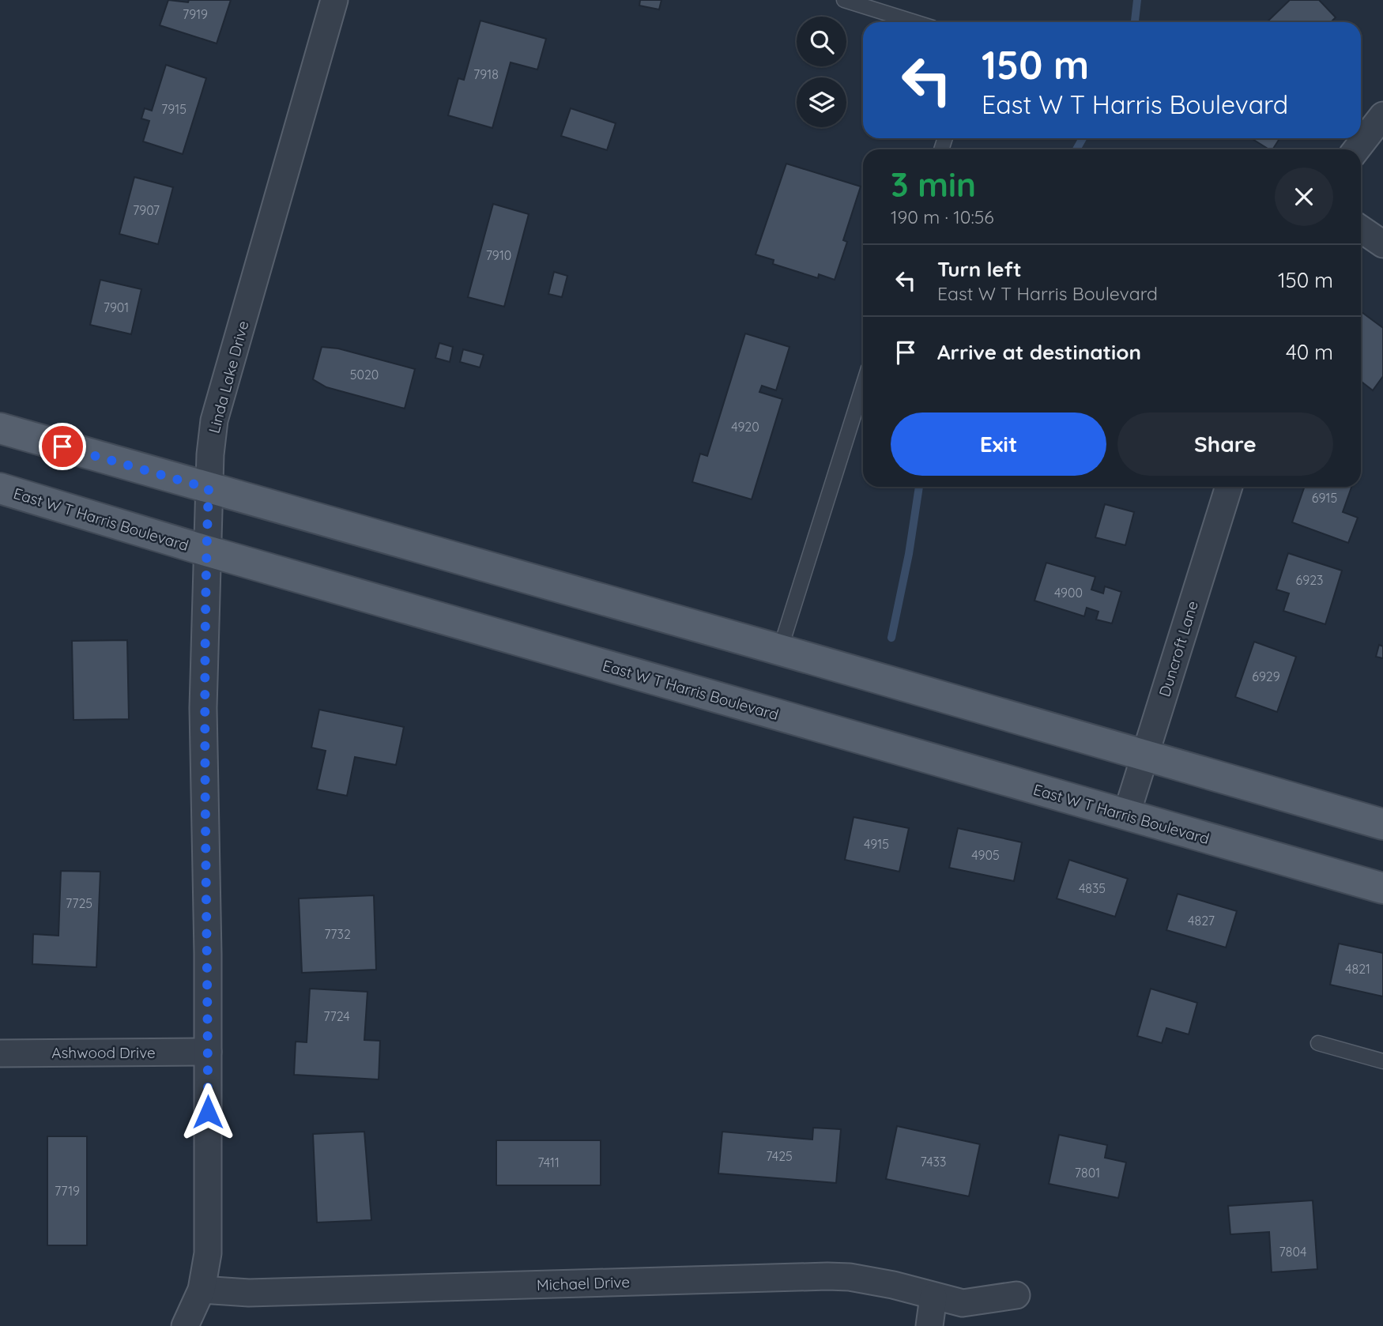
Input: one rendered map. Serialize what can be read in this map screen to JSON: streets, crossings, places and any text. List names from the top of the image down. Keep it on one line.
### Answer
{"streets":{"main road":["East W T Harris Boulevard"],"street":["Linda Lake Drive","Duncroft Lane","Ashwood Drive","Michael Drive"]},"crossings":[["Linda Lake Drive","East W T Harris Boulevard"],["Linda Lake Drive","Ashwood Drive"],["Linda Lake Drive","Michael Drive"],["East W T Harris Boulevard","Duncroft Lane"]],"house_numbers":["7919","7918","7915","7907","7910","7901","5020","4920","6915","6923","4900","6929","4915","4905","4835","7725","4827","7732","4821","7724","7425","7433","7411","7801","7719","7804"],"page":{"turn":["150 m","East W T Harris Boulevard"],"heading":["3 min","190 m · 10:56"],"list":[{"name":"Turn left","note":"East W T Harris Boulevard","value":"150 m"},{"name":"Arrive at destination","value":"40 m"}],"buttons":["Exit","Share"]}}
